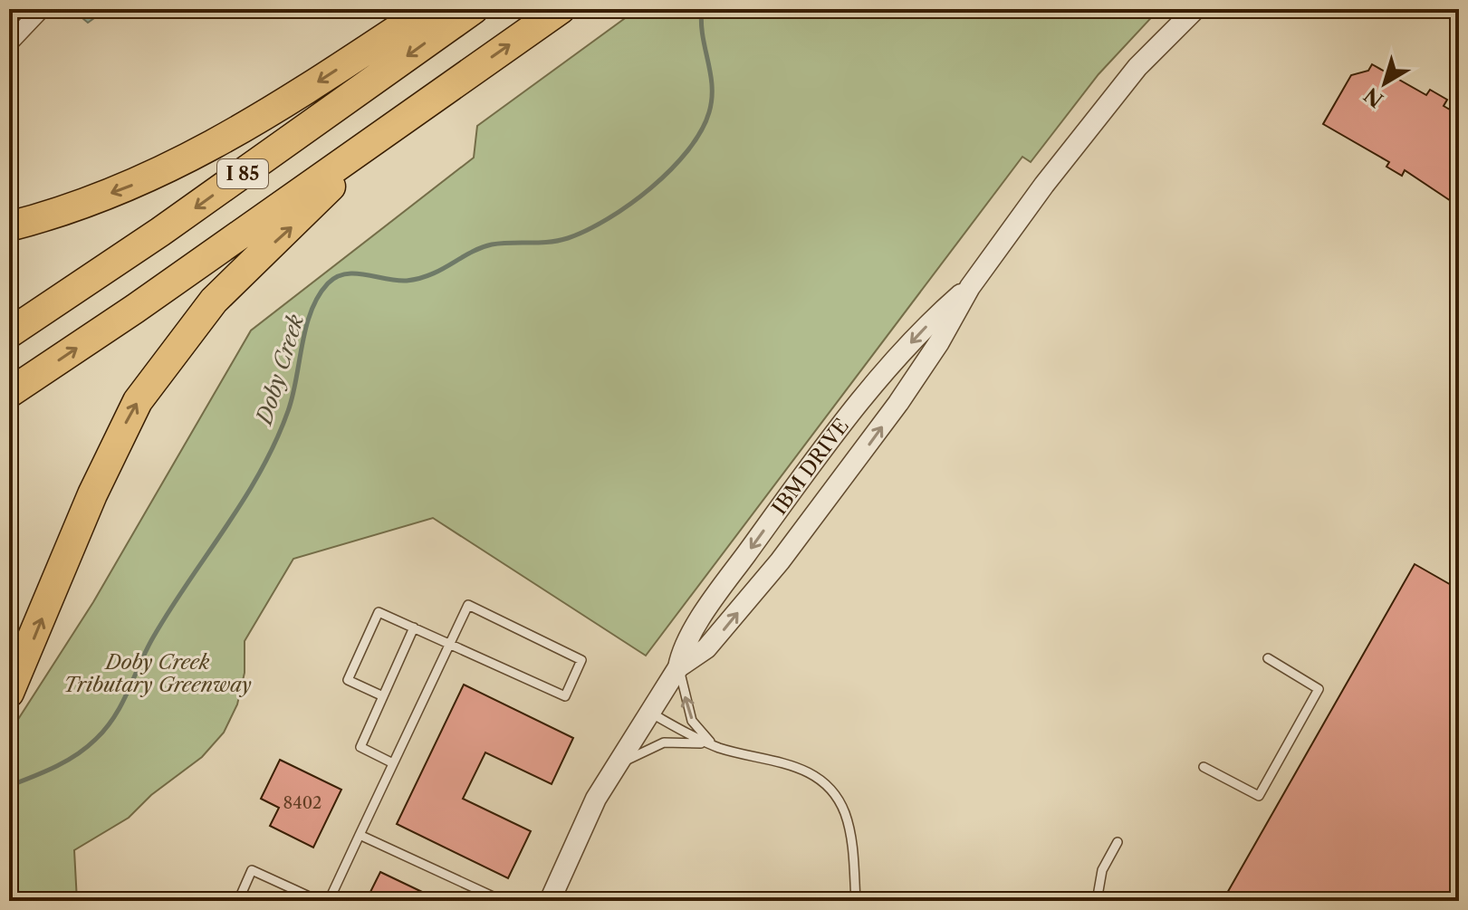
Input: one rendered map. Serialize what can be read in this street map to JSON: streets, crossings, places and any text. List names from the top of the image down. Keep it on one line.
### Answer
{"streets":{"highway":["I 85"],"street":["IBM DRIVE"]},"water":["Doby Creek"],"parks":["Doby Creek Tributary Greenway"],"house_numbers":["8402"],"north":"bottom left"}
